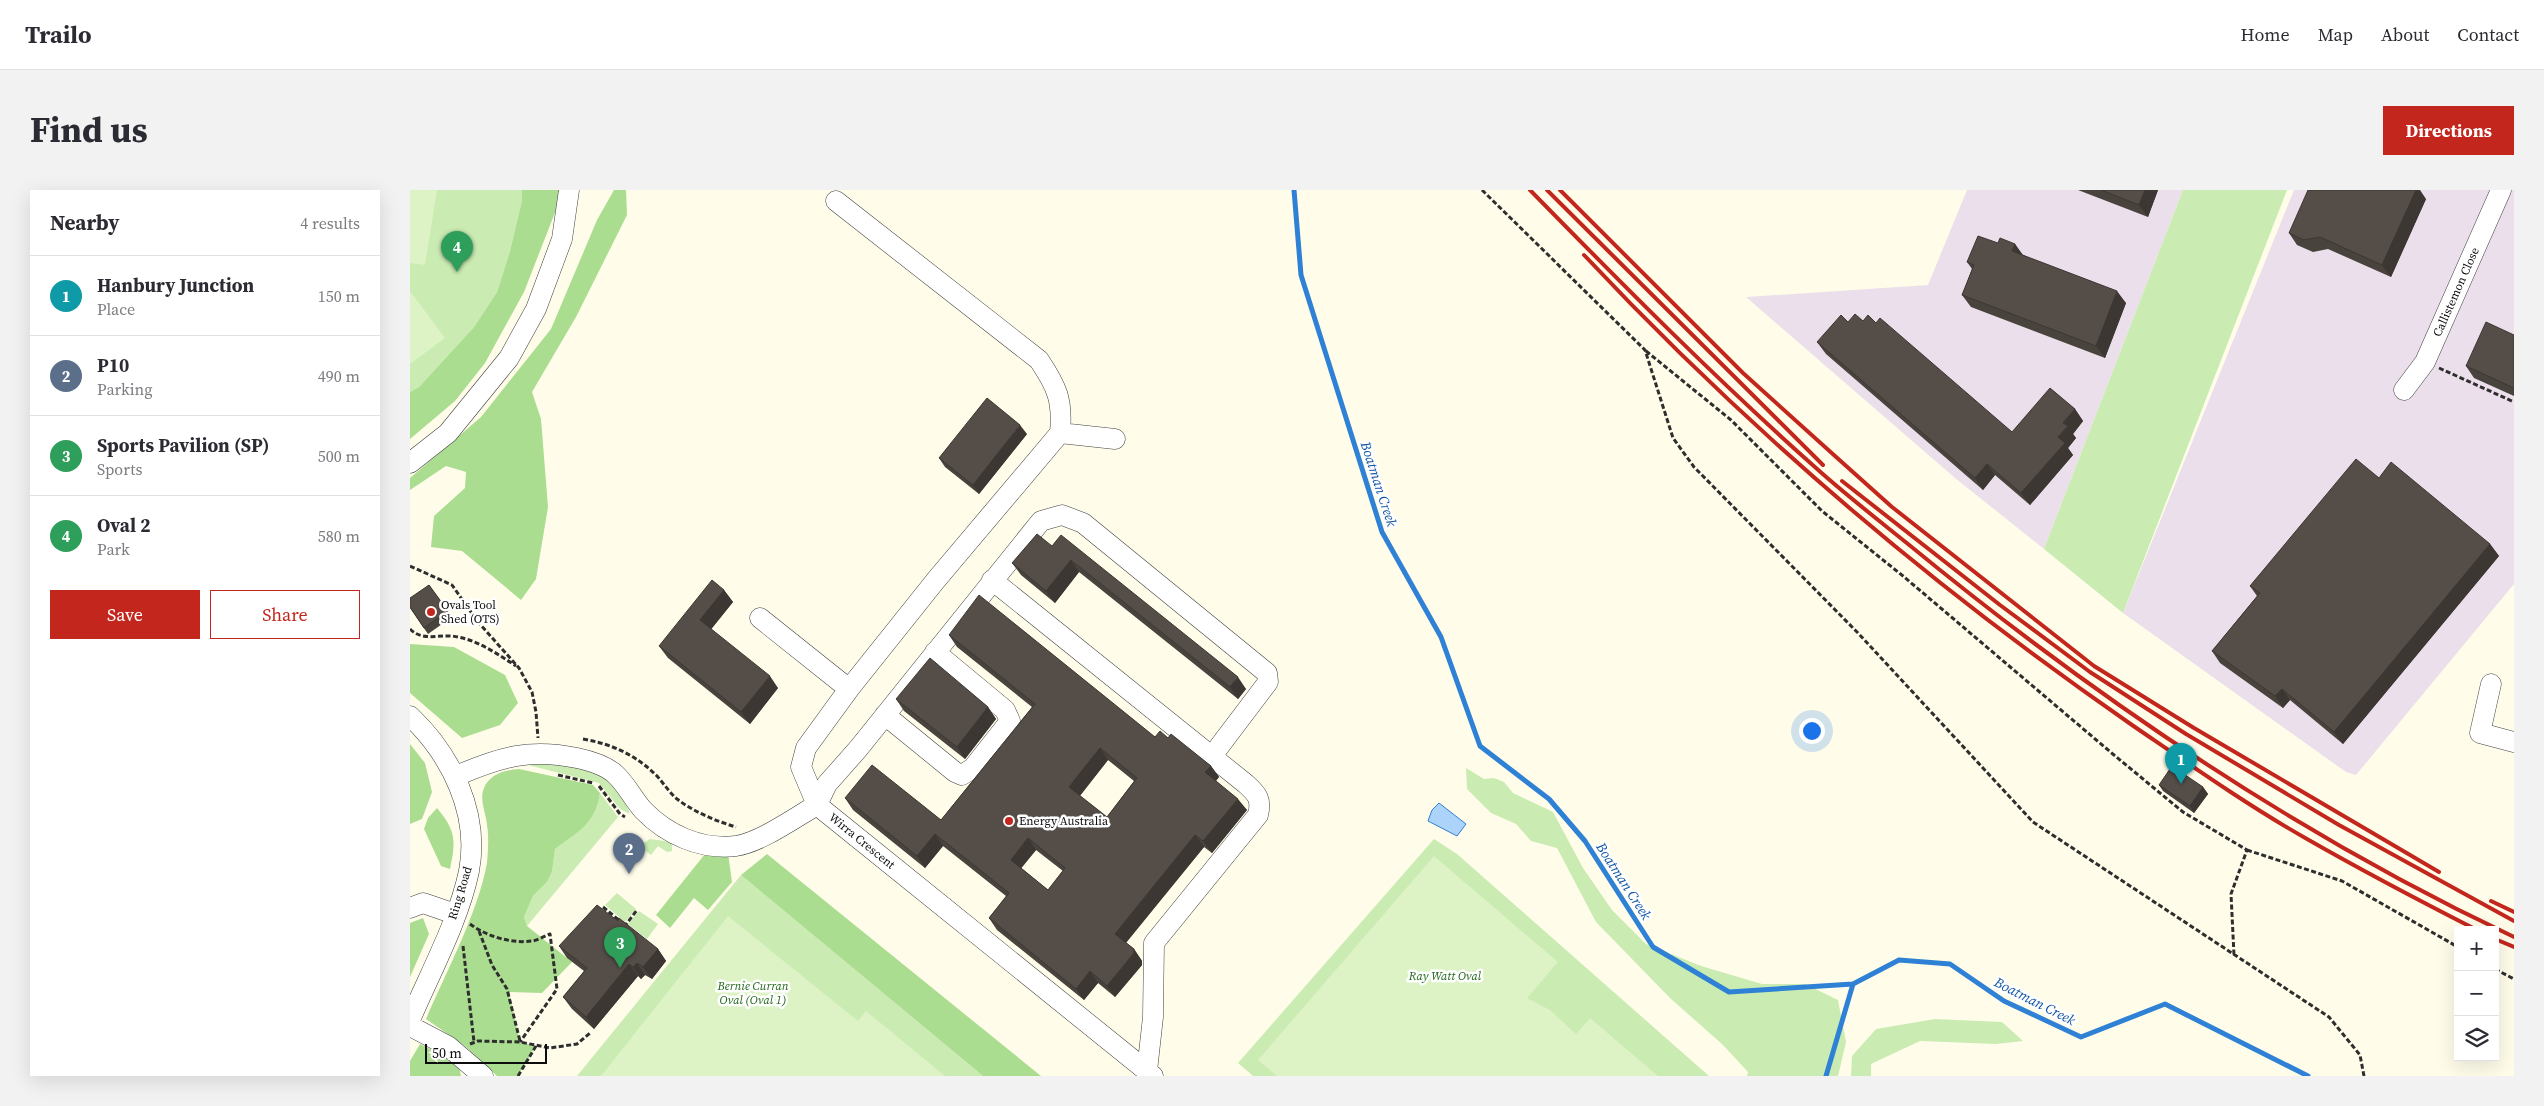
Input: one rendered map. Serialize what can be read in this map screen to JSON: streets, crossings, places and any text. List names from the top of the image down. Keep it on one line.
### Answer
{"streets":{"street":["Callistemon Close","Wirra Crescent","Ring Road"]},"crossings":[["Wirra Crescent","Ring Road"]],"water":["Boatman Creek"],"parks":["Ray Watt Oval","Bernie Curran Oval (Oval 1)"],"places":["Ovals Tool Shed (OTS)","Energy Australia"],"scale_bar":"50 m","page":{"header":"Trailo","nav":["Home","Map","About","Contact"],"title":"Find us","buttons":["Directions",["Save","Share"]],"heading":["Nearby","4 results"],"pins":["4","1","2","3"],"list":[{"mark":"1","name":"Hanbury Junction","note":"Place","value":"150 m"},{"mark":"2","name":"P10","note":"Parking","value":"490 m"},{"mark":"3","name":"Sports Pavilion (SP)","note":"Sports","value":"500 m"},{"mark":"4","name":"Oval 2","note":"Park","value":"580 m"}],"map_buttons":["+","−"],"scale":"50 m"}}
